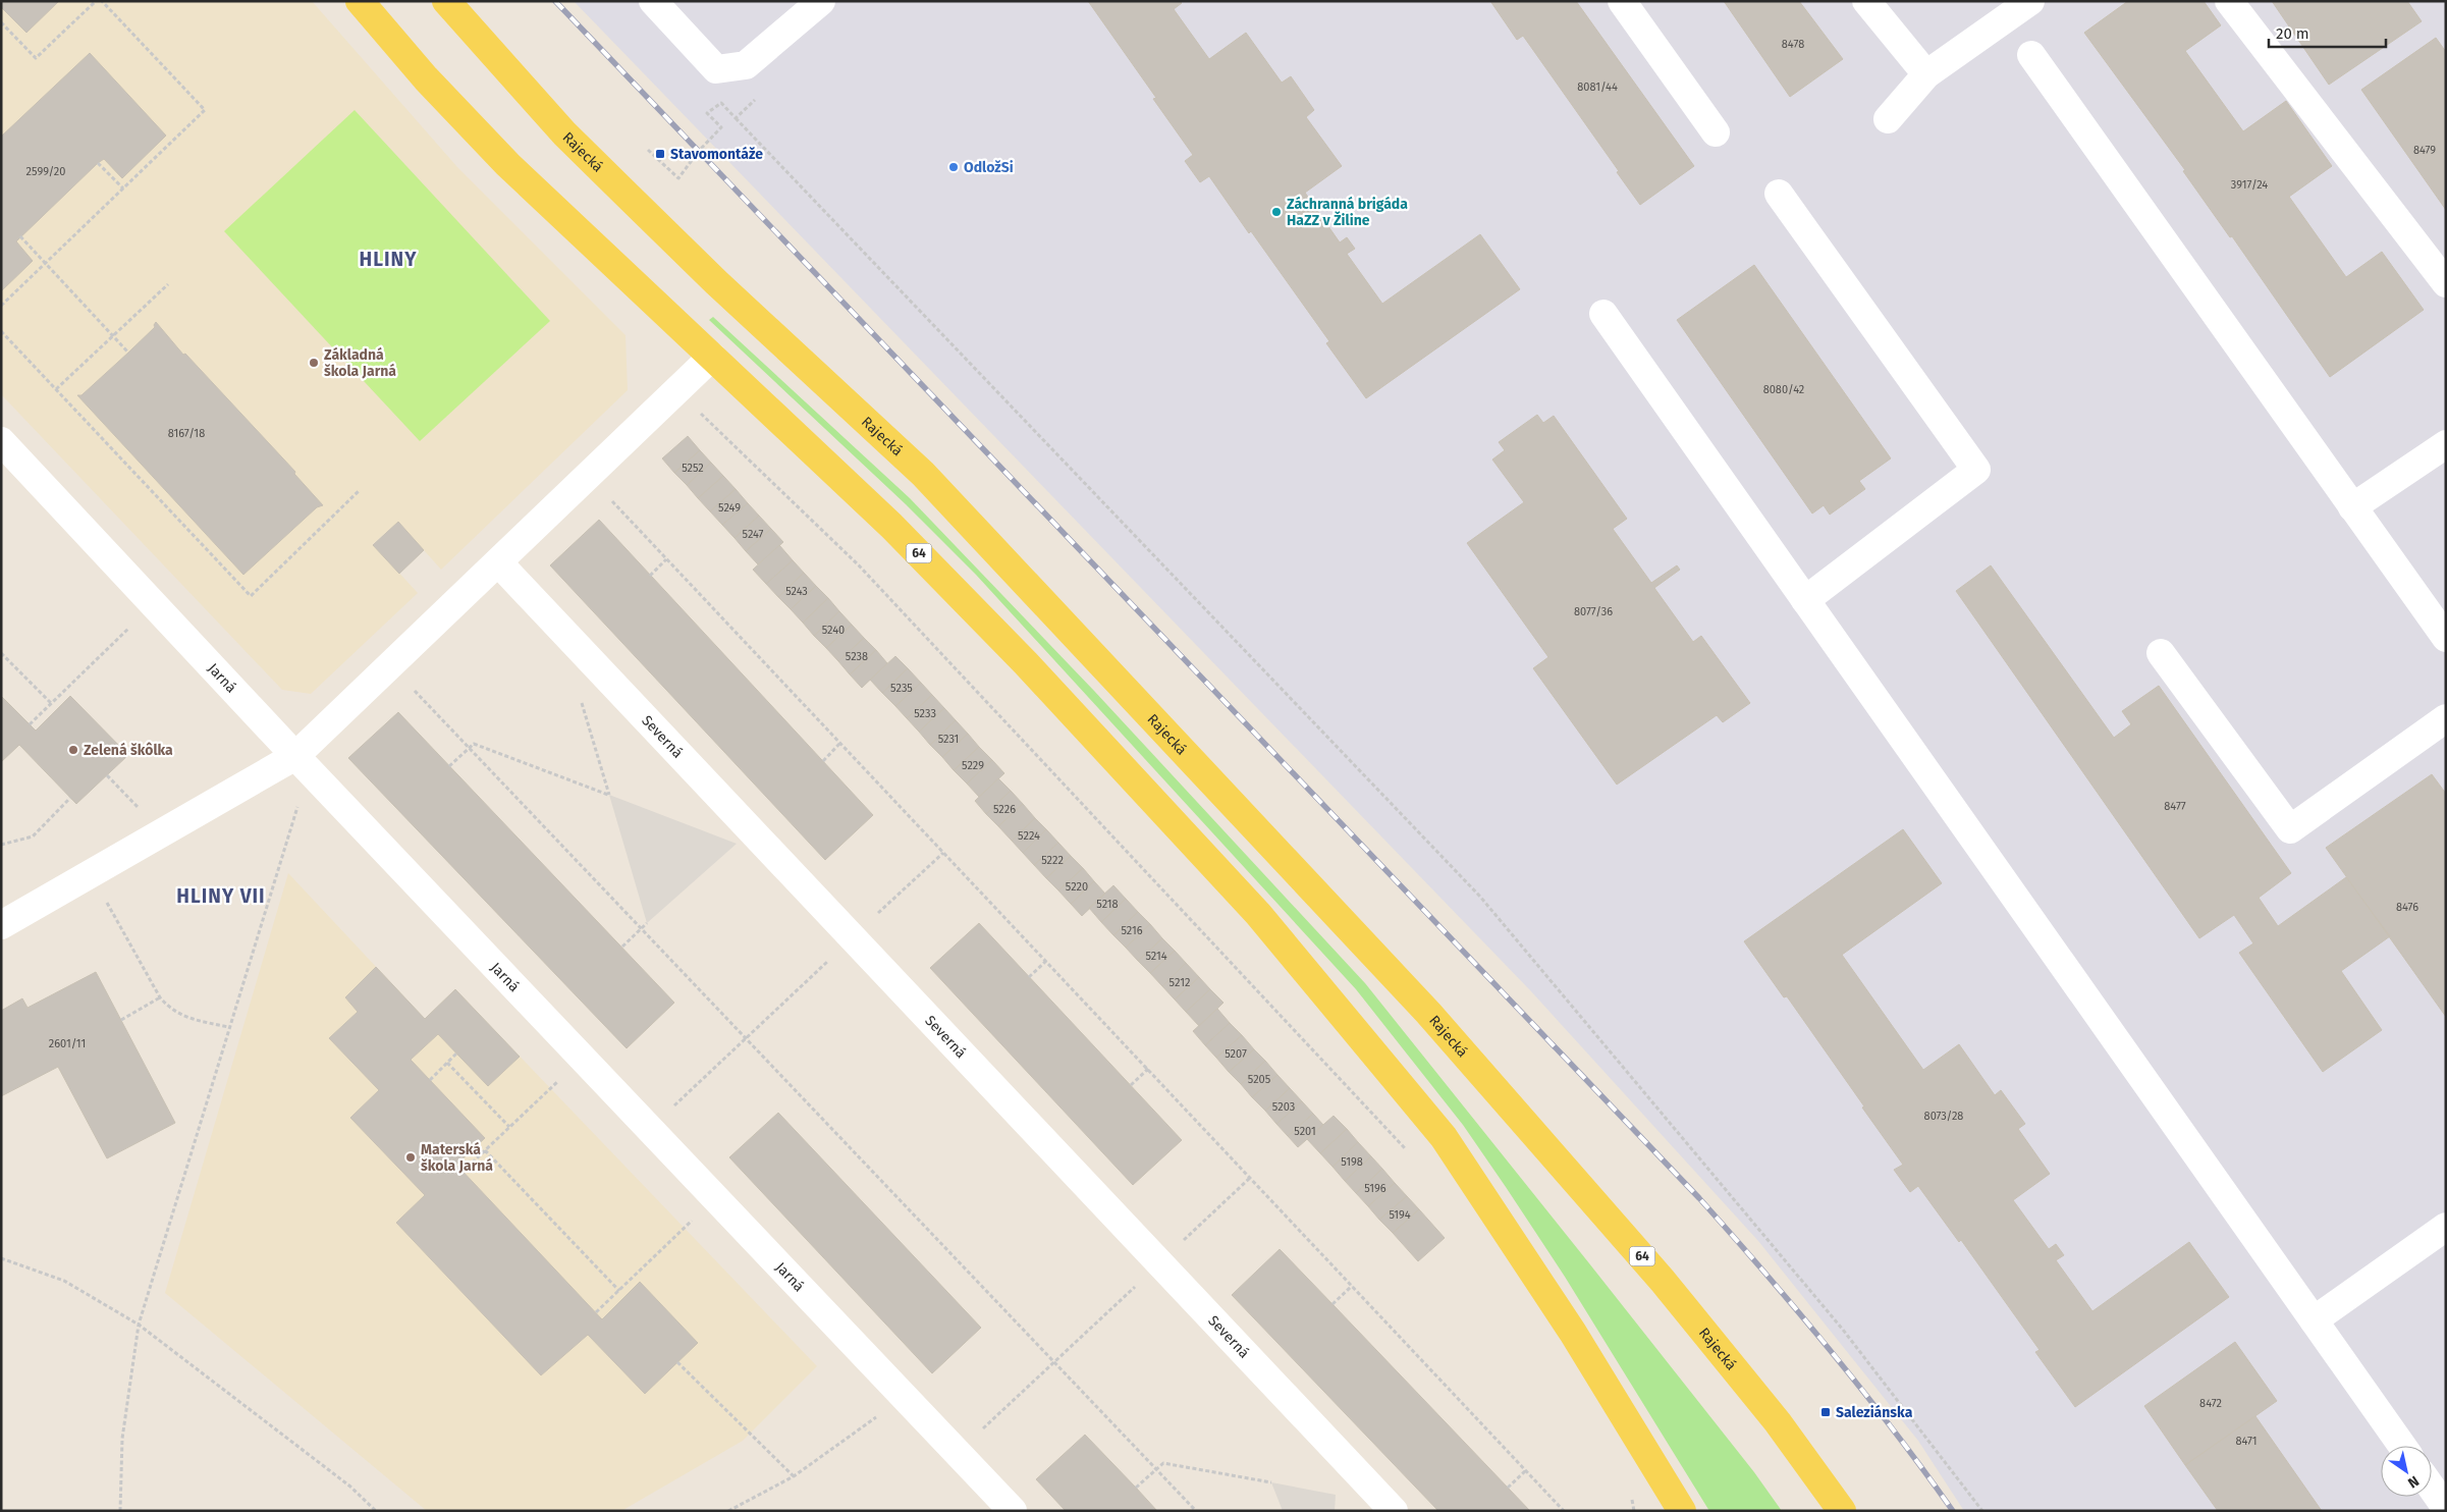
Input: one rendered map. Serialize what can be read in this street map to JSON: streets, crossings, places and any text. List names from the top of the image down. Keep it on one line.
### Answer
{"streets":{"main road":["Rajecká","64"],"street":["Jarná","Severná"]},"districts":["HLINY","HLINY VII"],"places":{"transit":["Stavomontáže","Saleziánska"],"other":["OdložSi","Záchranná brigáda HaZZ v Žiline","Základná škola Jarná","Zelená škôlka","Materská škola Jarná"]},"house_numbers":["8478","8081/44","8479","2599/20","3917/24","8080/42","8167/18","5252","5249","5247","5243","8077/36","5240","5238","5235","5233","5231","5229","8477","5226","5224","5222","5220","5218","8476","5216","5214","5212","2601/11","5207","5205","5203","8073/28","5201","5198","5196","5194","8472","8471"],"scale_bar":"20 m","north":"bottom right"}
